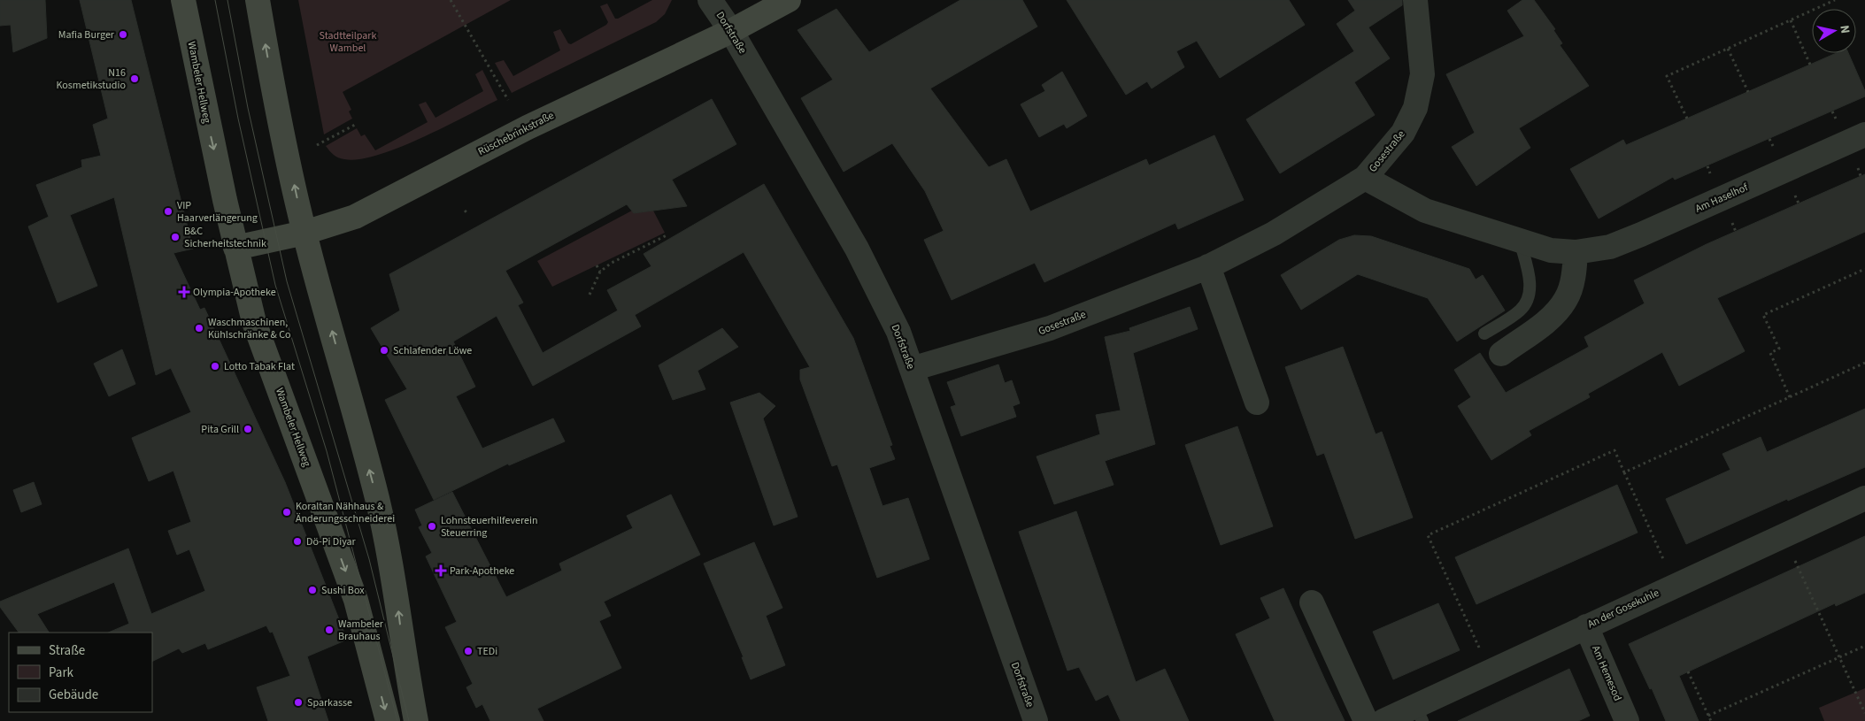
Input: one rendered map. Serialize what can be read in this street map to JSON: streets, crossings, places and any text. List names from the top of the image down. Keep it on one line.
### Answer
{"streets":{"main road":["Wambeler Hellweg","Rüschebrinkstraße"],"street":["Dorfstraße","Gosestraße","Am Haselhof","An der Gosekuhle","Am Hemesod"]},"crossings":[["Dorfstraße","Rüschebrinkstraße"],["Dorfstraße","Gosestraße"],["Wambeler Hellweg","Rüschebrinkstraße"],["Gosestraße","Am Haselhof"],["An der Gosekuhle","Am Hemesod"]],"parks":["Stadtteilpark Wambel"],"places":{"other":["Mafia Burger","N16 Kosmetikstudio","VIP Haarverlängerung","B&C Sicherheitstechnik","Waschmaschinen, Kühlschränke & Co","Schlafender Löwe","Lotto Tabak Flat","Pita Grill","Koraltan Nähhaus & Änderungsschneiderei","Lohnsteuerhilfeverein Steuerring","Dö-Pi Diyar","Sushi Box","Wambeler Brauhaus","TEDi","Sparkasse"],"health":["Olympia-Apotheke","Park-Apotheke"]},"legend":["Straße","Park","Gebäude"],"north":"right"}
